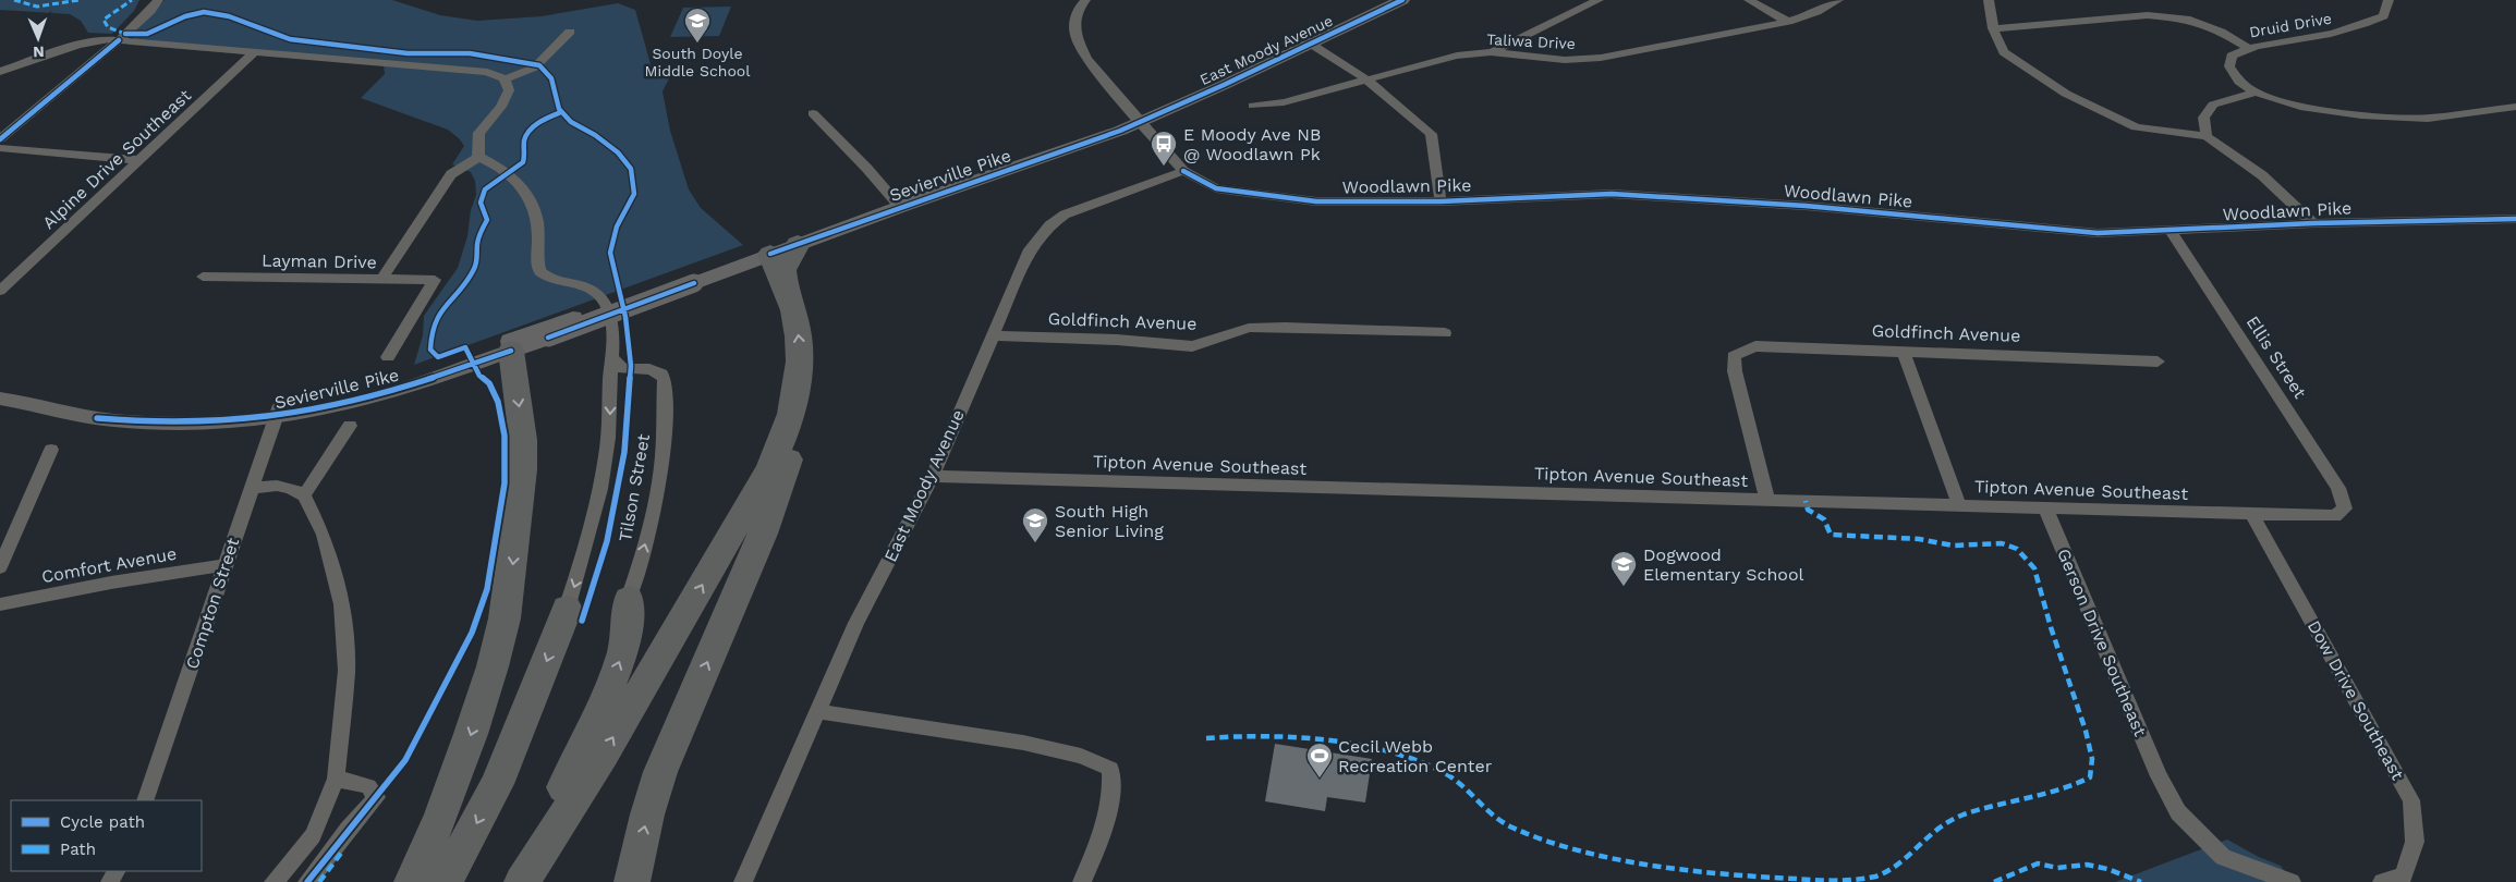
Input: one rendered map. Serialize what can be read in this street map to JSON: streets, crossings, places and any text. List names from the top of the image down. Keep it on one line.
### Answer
{"streets":{"main road":["East Moody Avenue","Sevierville Pike"],"street":["Druid Drive","Taliwa Drive","Alpine Drive Southeast","Woodlawn Pike","Layman Drive","Goldfinch Avenue","Ellis Street","Tipton Avenue Southeast","Tilson Street","Comfort Avenue","Compton Street","Gerson Drive Southeast","Dow Drive Southeast"]},"crossings":[["East Moody Avenue","Sevierville Pike"],["East Moody Avenue","Woodlawn Pike"],["East Moody Avenue","Goldfinch Avenue"],["East Moody Avenue","Tipton Avenue Southeast"],["Sevierville Pike","Woodlawn Pike"],["Sevierville Pike","Compton Street"],["Woodlawn Pike","Ellis Street"],["Ellis Street","Tipton Avenue Southeast"],["Tipton Avenue Southeast","Gerson Drive Southeast"],["Tipton Avenue Southeast","Dow Drive Southeast"],["Comfort Avenue","Compton Street"]],"places":{"school or university":["South Doyle Middle School","South High Senior Living","Dogwood Elementary School"],"bus stop":["E Moody Ave NB @ Woodlawn Pk"],"sports":["Cecil Webb Recreation Center"]},"legend":["Cycle path","Path"],"north":"bottom"}
